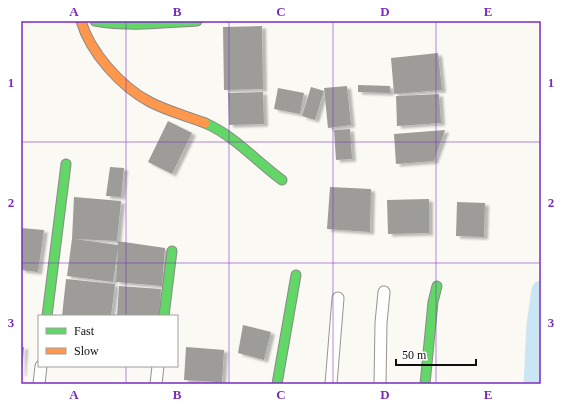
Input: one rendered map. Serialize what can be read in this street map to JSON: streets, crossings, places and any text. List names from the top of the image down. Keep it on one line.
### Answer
{"legend":["Fast","Slow"],"scale_bar":"50 m","grid":{"columns":["A","B","C","D","E"],"rows":["1","2","3"]}}
